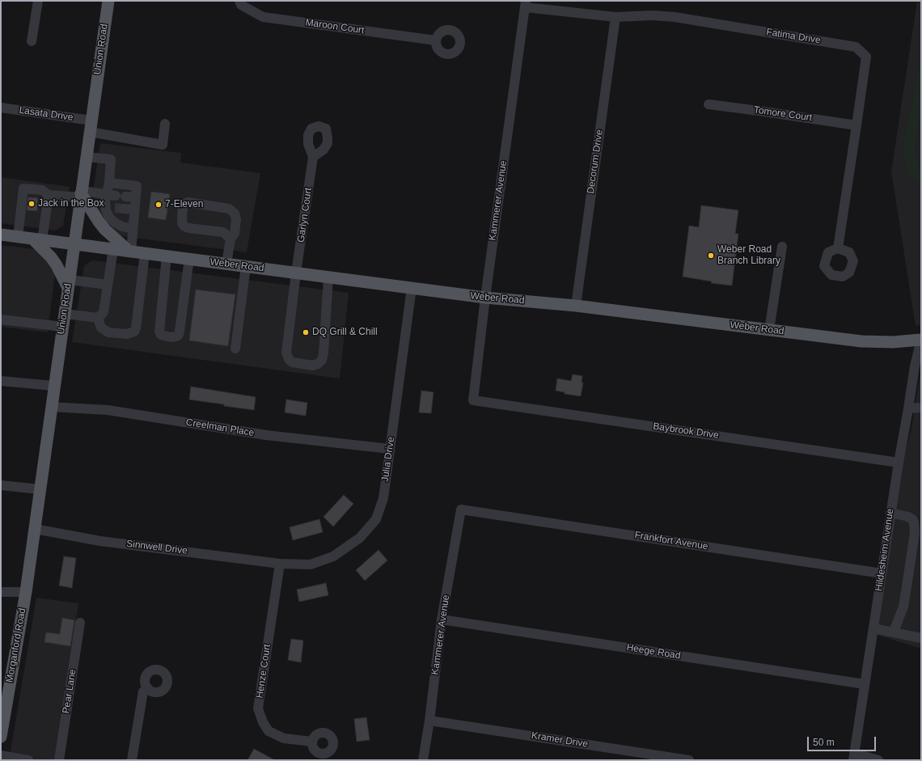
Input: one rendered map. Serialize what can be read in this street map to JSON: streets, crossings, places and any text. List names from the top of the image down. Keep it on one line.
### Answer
{"streets":{"main road":["Union Road","Weber Road","Morganford Road"],"street":["Maroon Court","Fatima Drive","Lasata Drive","Tomore Court","Decorum Drive","Kammerer Avenue","Garlyn Court","Creelman Place","Baybrook Drive","Julia Drive","Frankfort Avenue","Sinnwell Drive","Hildesheim Avenue","Heege Road","Henze Court","Pear Lane","Kramer Drive"]},"crossings":[["Fatima Drive","Tomore Court"],["Fatima Drive","Decorum Drive"],["Fatima Drive","Kammerer Avenue"],["Union Road","Lasata Drive"],["Union Road","Weber Road"],["Union Road","Creelman Place"],["Union Road","Sinnwell Drive"],["Union Road","Morganford Road"],["Decorum Drive","Weber Road"],["Kammerer Avenue","Weber Road"],["Kammerer Avenue","Baybrook Drive"],["Kammerer Avenue","Frankfort Avenue"],["Kammerer Avenue","Heege Road"],["Kammerer Avenue","Kramer Drive"],["Garlyn Court","Weber Road"],["Weber Road","Julia Drive"],["Weber Road","Hildesheim Avenue"],["Creelman Place","Julia Drive"],["Baybrook Drive","Hildesheim Avenue"],["Julia Drive","Sinnwell Drive"],["Julia Drive","Henze Court"],["Frankfort Avenue","Hildesheim Avenue"],["Sinnwell Drive","Henze Court"],["Hildesheim Avenue","Heege Road"]],"places":["Jack in the Box","7-Eleven","Weber Road Branch Library","DQ Grill & Chill"],"scale_bar":"50 m"}
